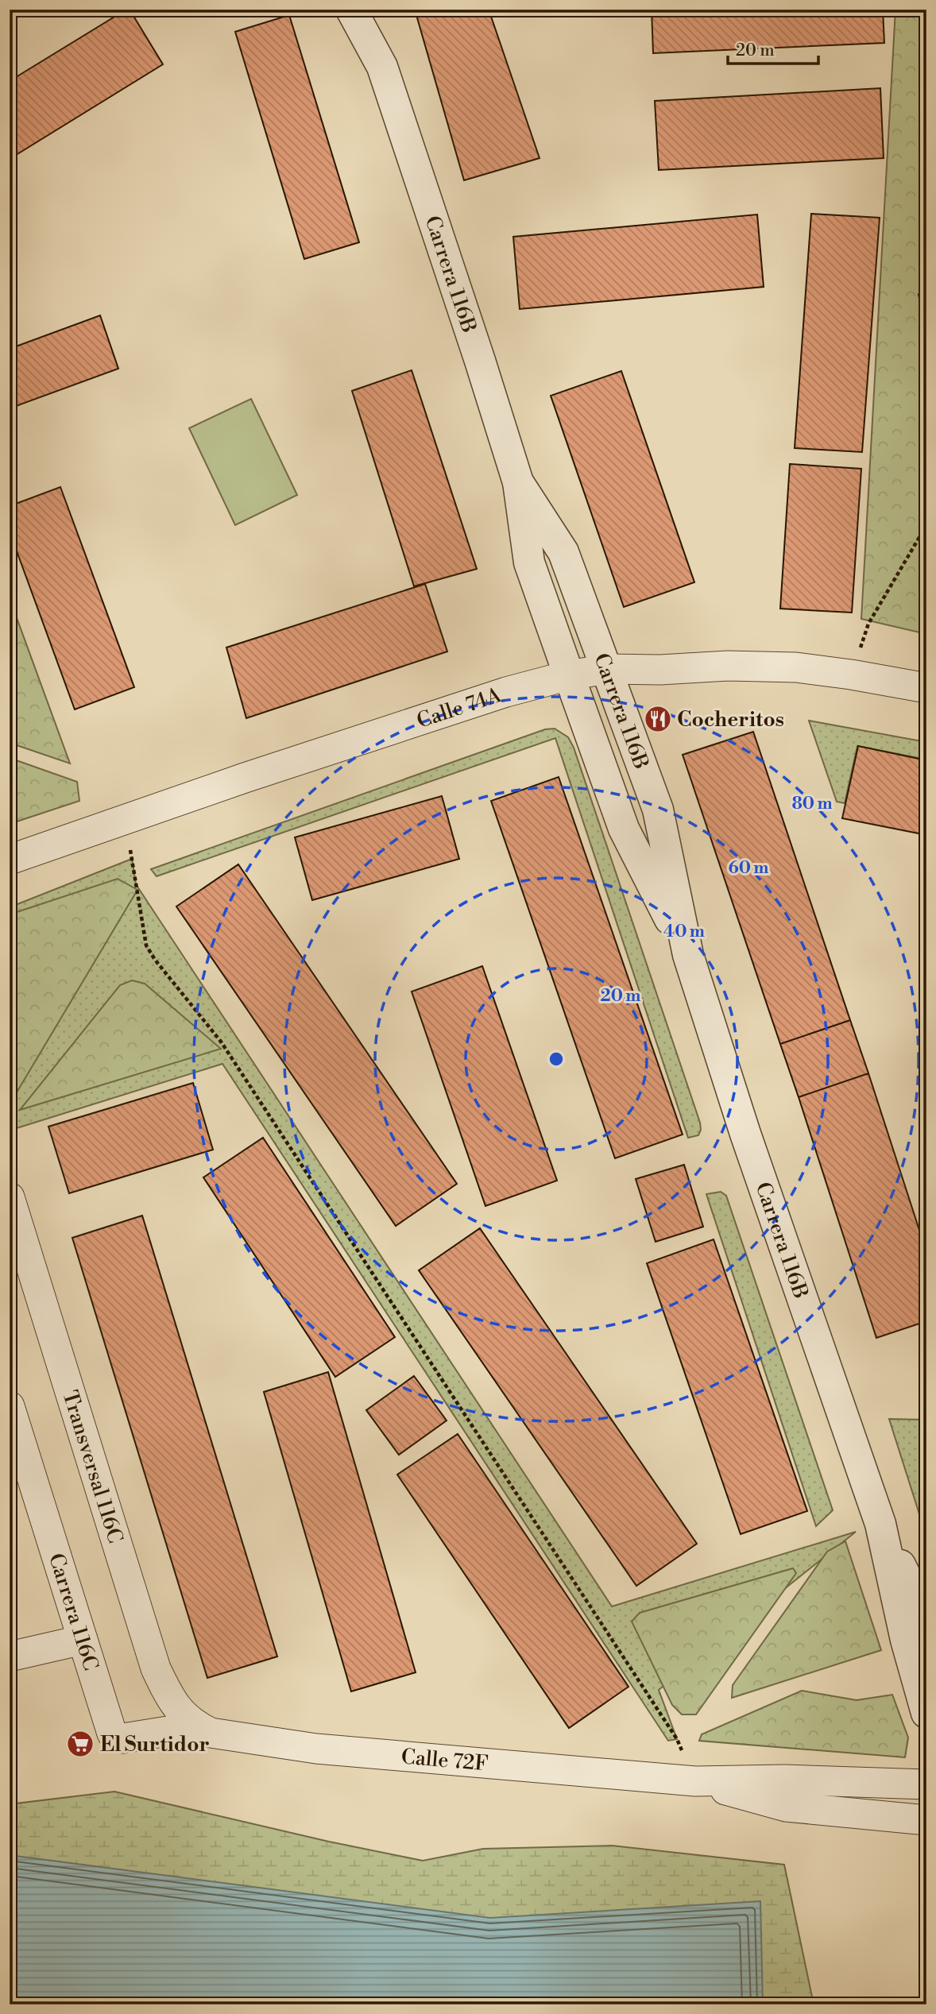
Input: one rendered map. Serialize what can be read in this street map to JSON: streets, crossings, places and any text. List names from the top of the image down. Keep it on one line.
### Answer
{"streets":{"street":["Carrera 116B","Calle 74A","Transversal 116C","Carrera 116C","Calle 72F"]},"crossings":[["Carrera 116B","Calle 74A"],["Transversal 116C","Carrera 116C"],["Transversal 116C","Calle 72F"],["Carrera 116C","Calle 72F"]],"places":{"restaurant":["Cocheritos"],"supermarket":["El Surtidor"]},"scale_bar":"20 m","rings":["80 m","60 m","40 m","20 m"]}
